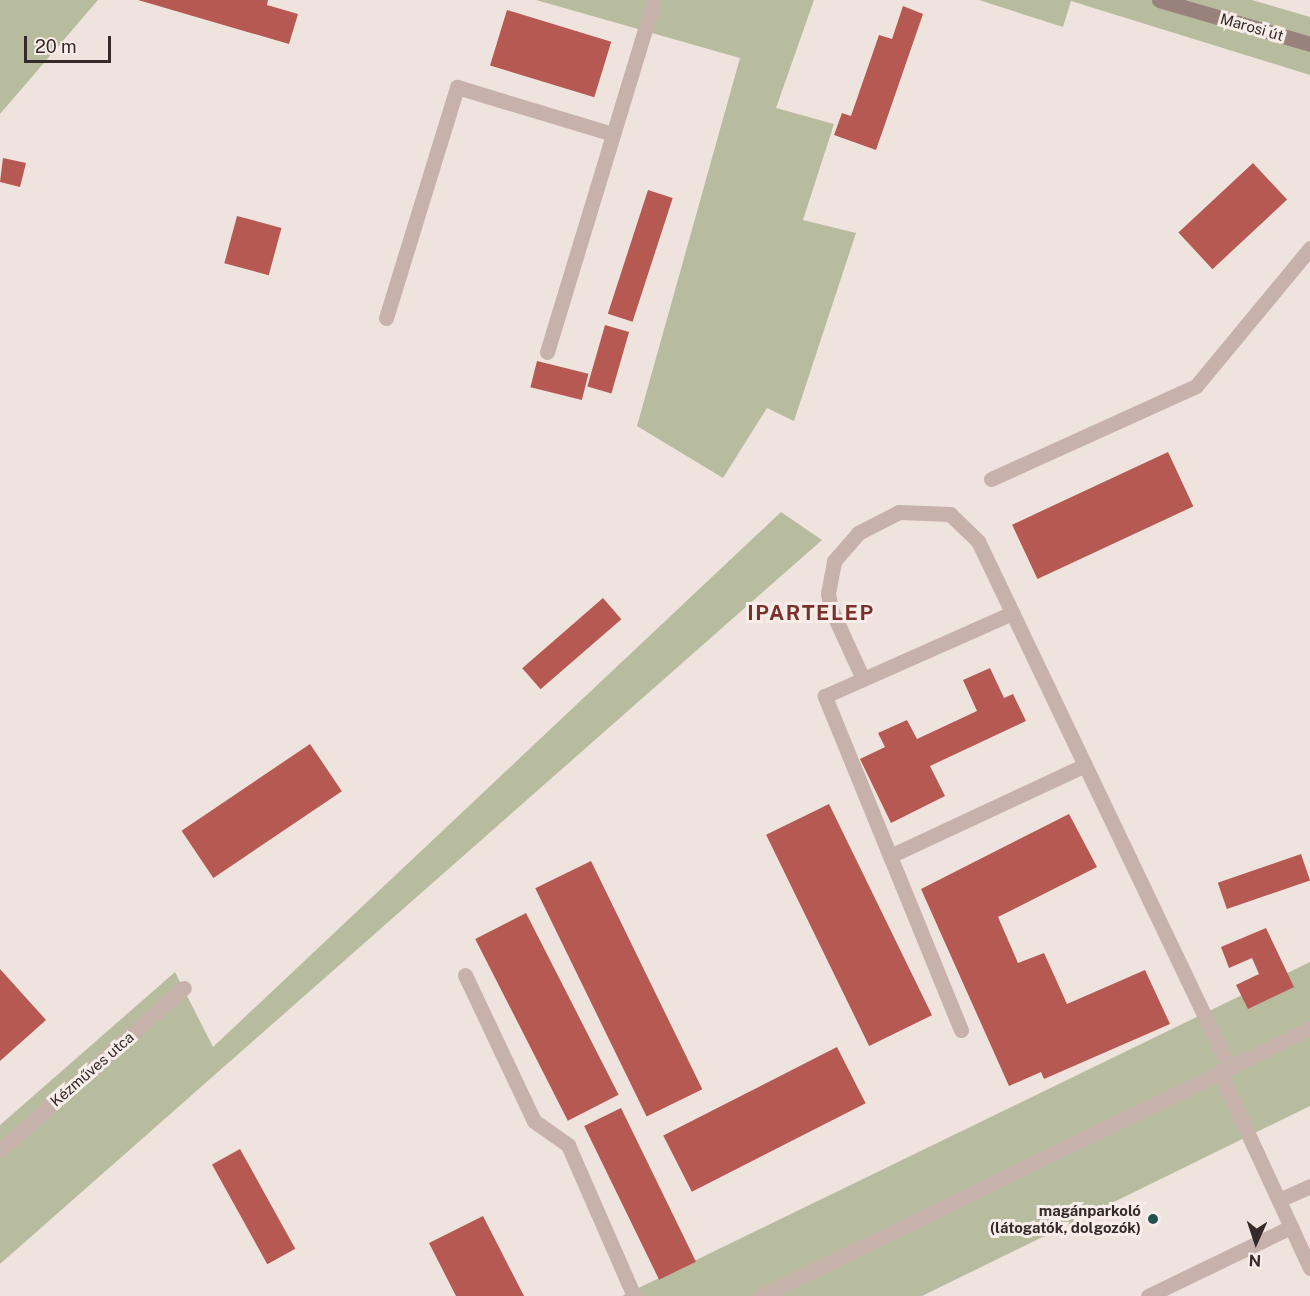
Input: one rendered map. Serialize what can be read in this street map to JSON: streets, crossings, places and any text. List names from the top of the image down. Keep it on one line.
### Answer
{"streets":{"street":["Marosi út","Kézműves utca"]},"districts":["IPARTELEP"],"places":["magánparkoló (látogatók, dolgozók)"],"scale_bar":"20 m","north":"bottom"}
